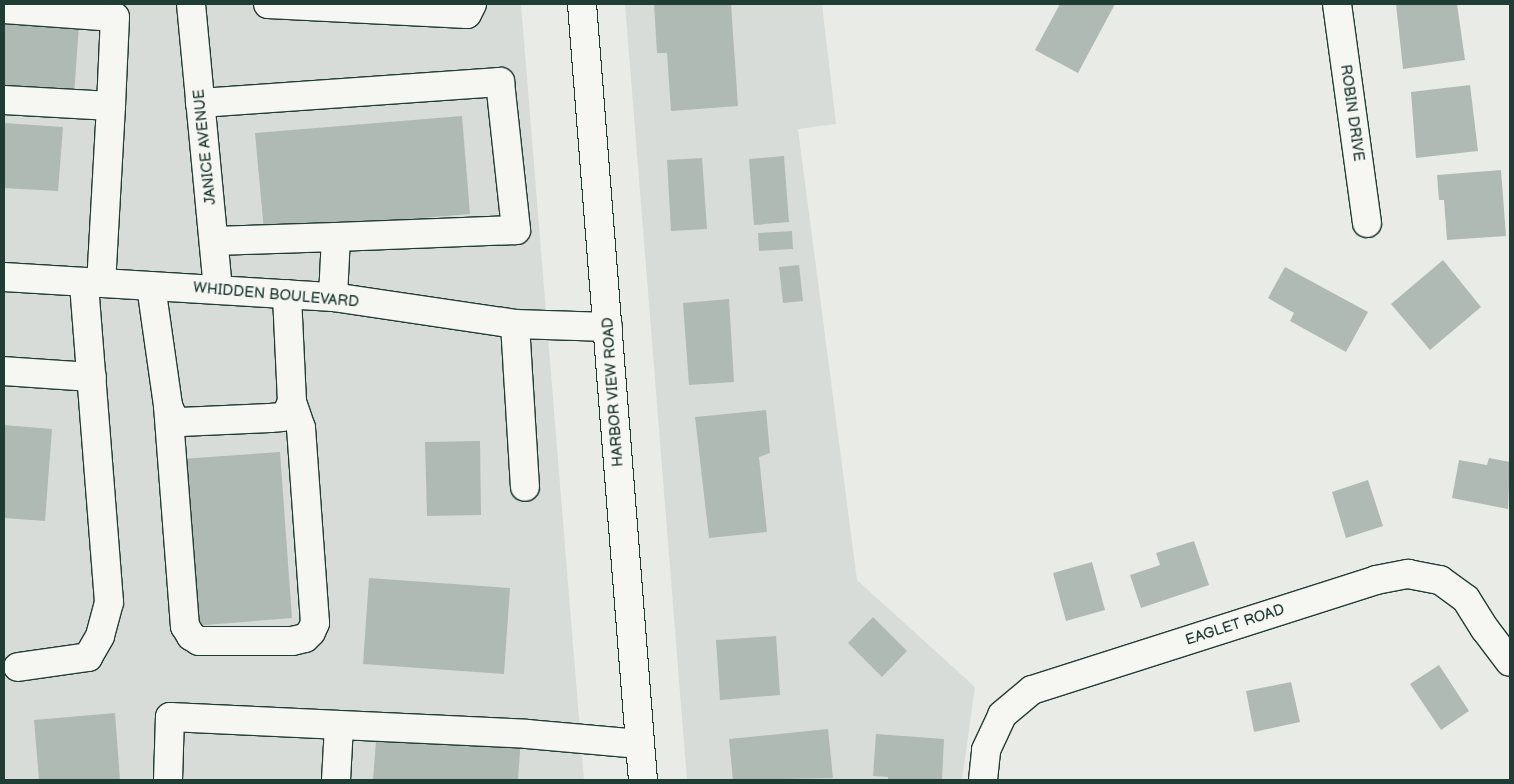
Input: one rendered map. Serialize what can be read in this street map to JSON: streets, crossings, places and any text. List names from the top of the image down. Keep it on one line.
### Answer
{"streets":{"street":["ROBIN DRIVE","JANICE AVENUE","WHIDDEN BOULEVARD","HARBOR VIEW ROAD","EAGLET ROAD"]},"crossings":[["JANICE AVENUE","WHIDDEN BOULEVARD"],["WHIDDEN BOULEVARD","HARBOR VIEW ROAD"]]}
